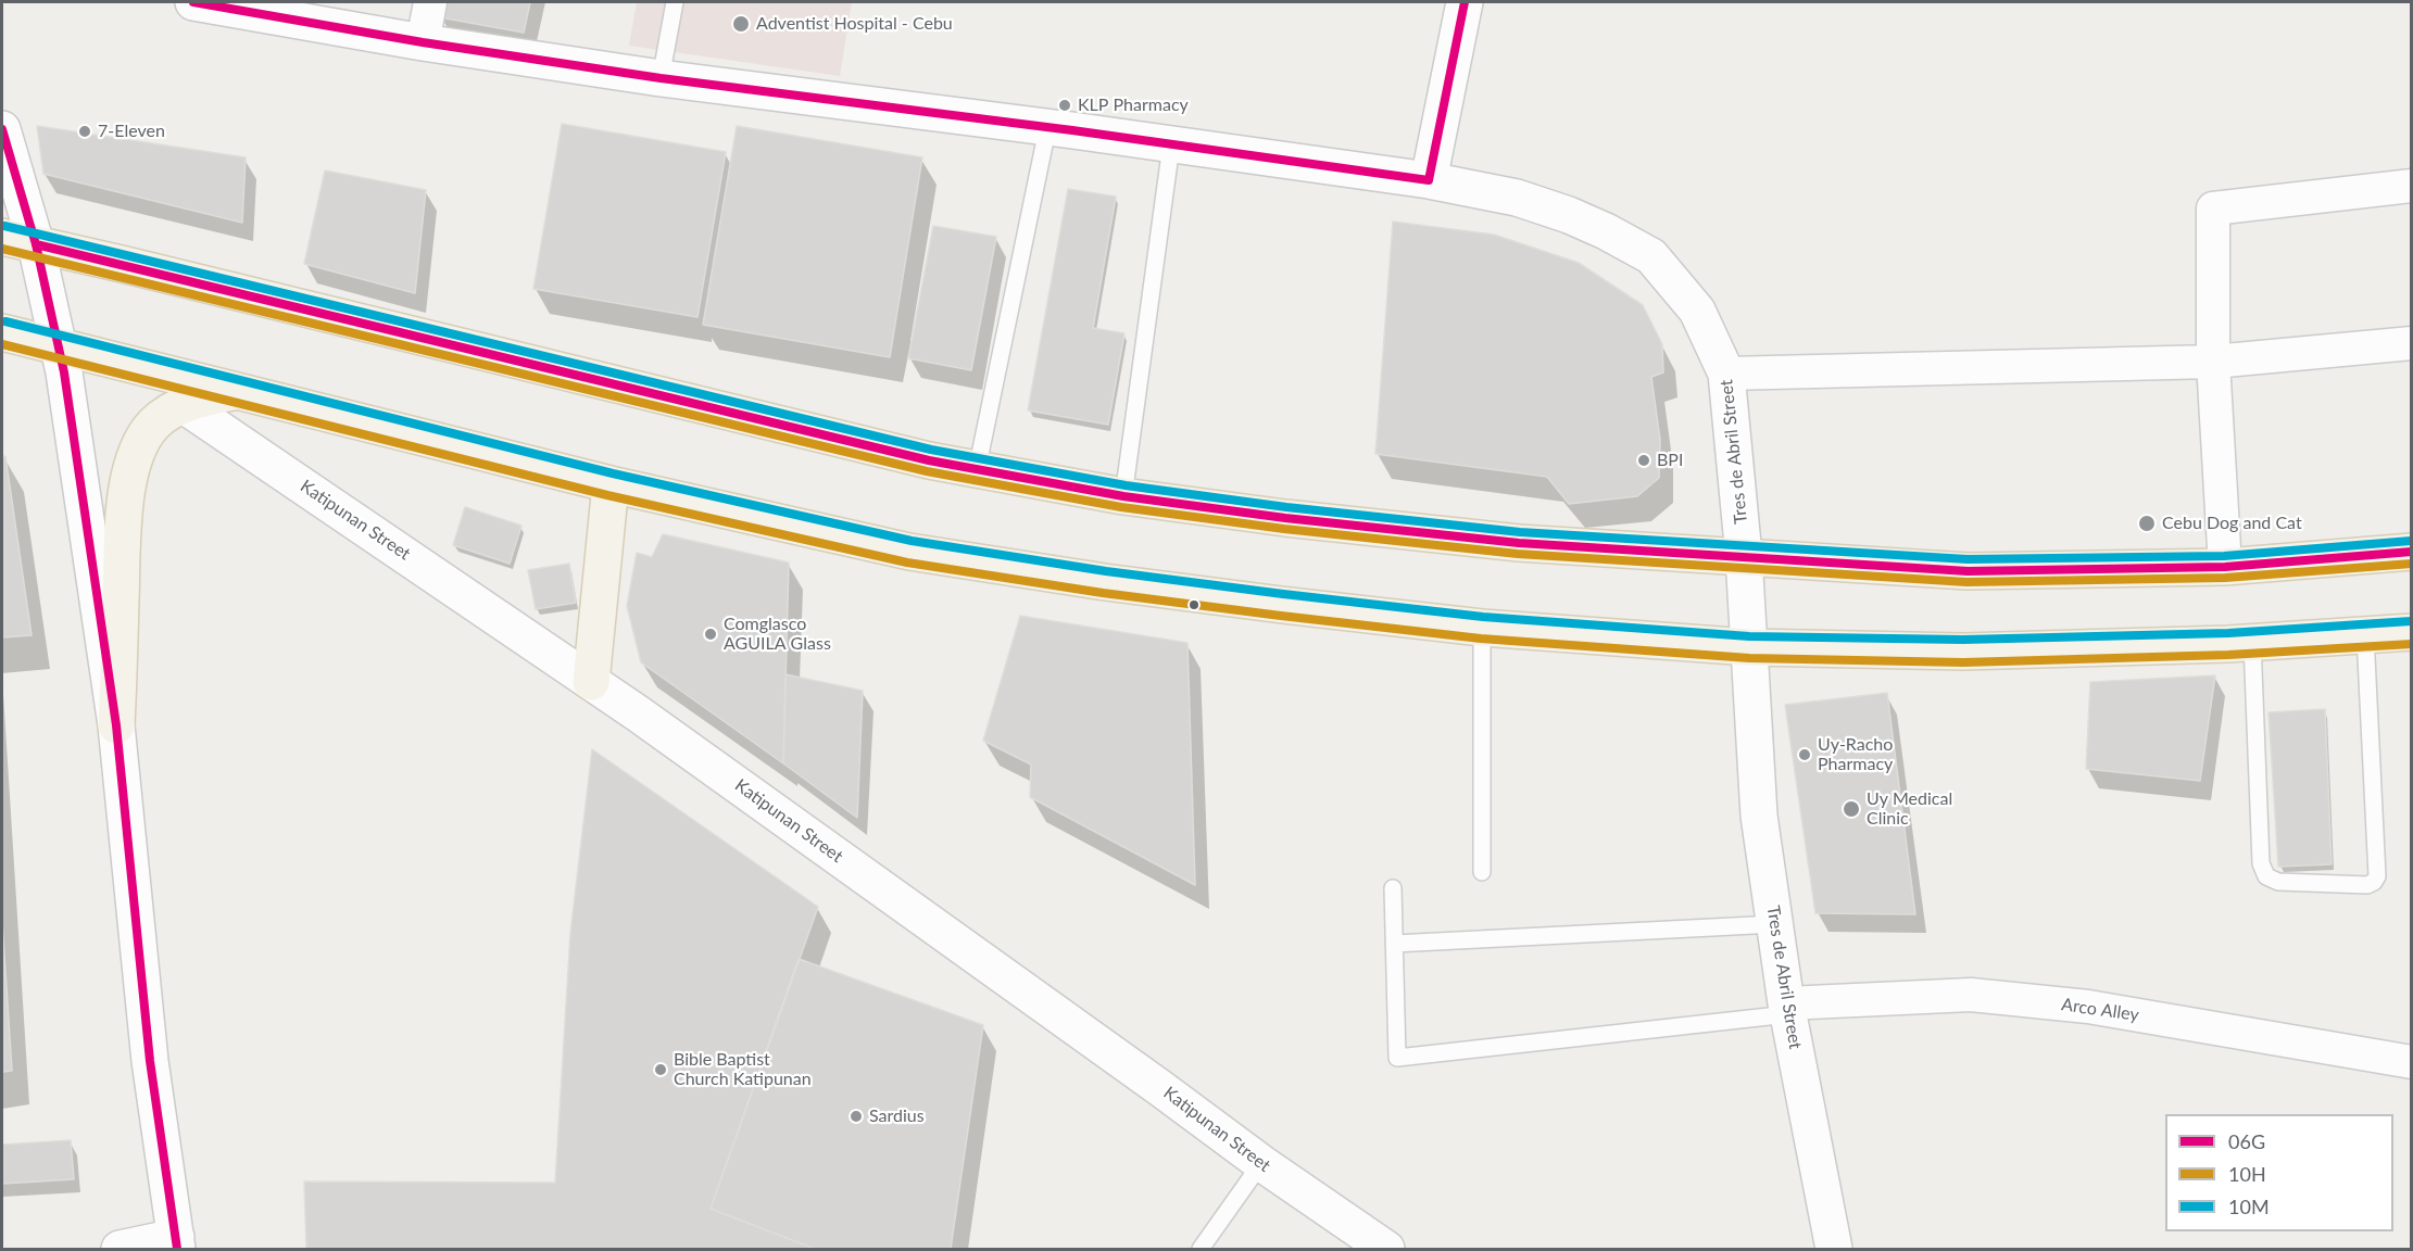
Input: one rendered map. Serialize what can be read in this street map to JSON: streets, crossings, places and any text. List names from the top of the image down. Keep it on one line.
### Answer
{"streets":{"main road":["Tres de Abril Street","Katipunan Street"],"street":["Arco Alley"]},"crossings":[["Tres de Abril Street","Arco Alley"]],"places":["Adventist Hospital - Cebu","KLP Pharmacy","7-Eleven","BPI","Cebu Dog and Cat","Comglasco AGUILA Glass","Uy-Racho Pharmacy","Uy Medical Clinic","Bible Baptist Church Katipunan","Sardius"],"lines":["transit line 06G","transit line 10M","transit line 10H"],"legend":["06G","10H","10M"]}
